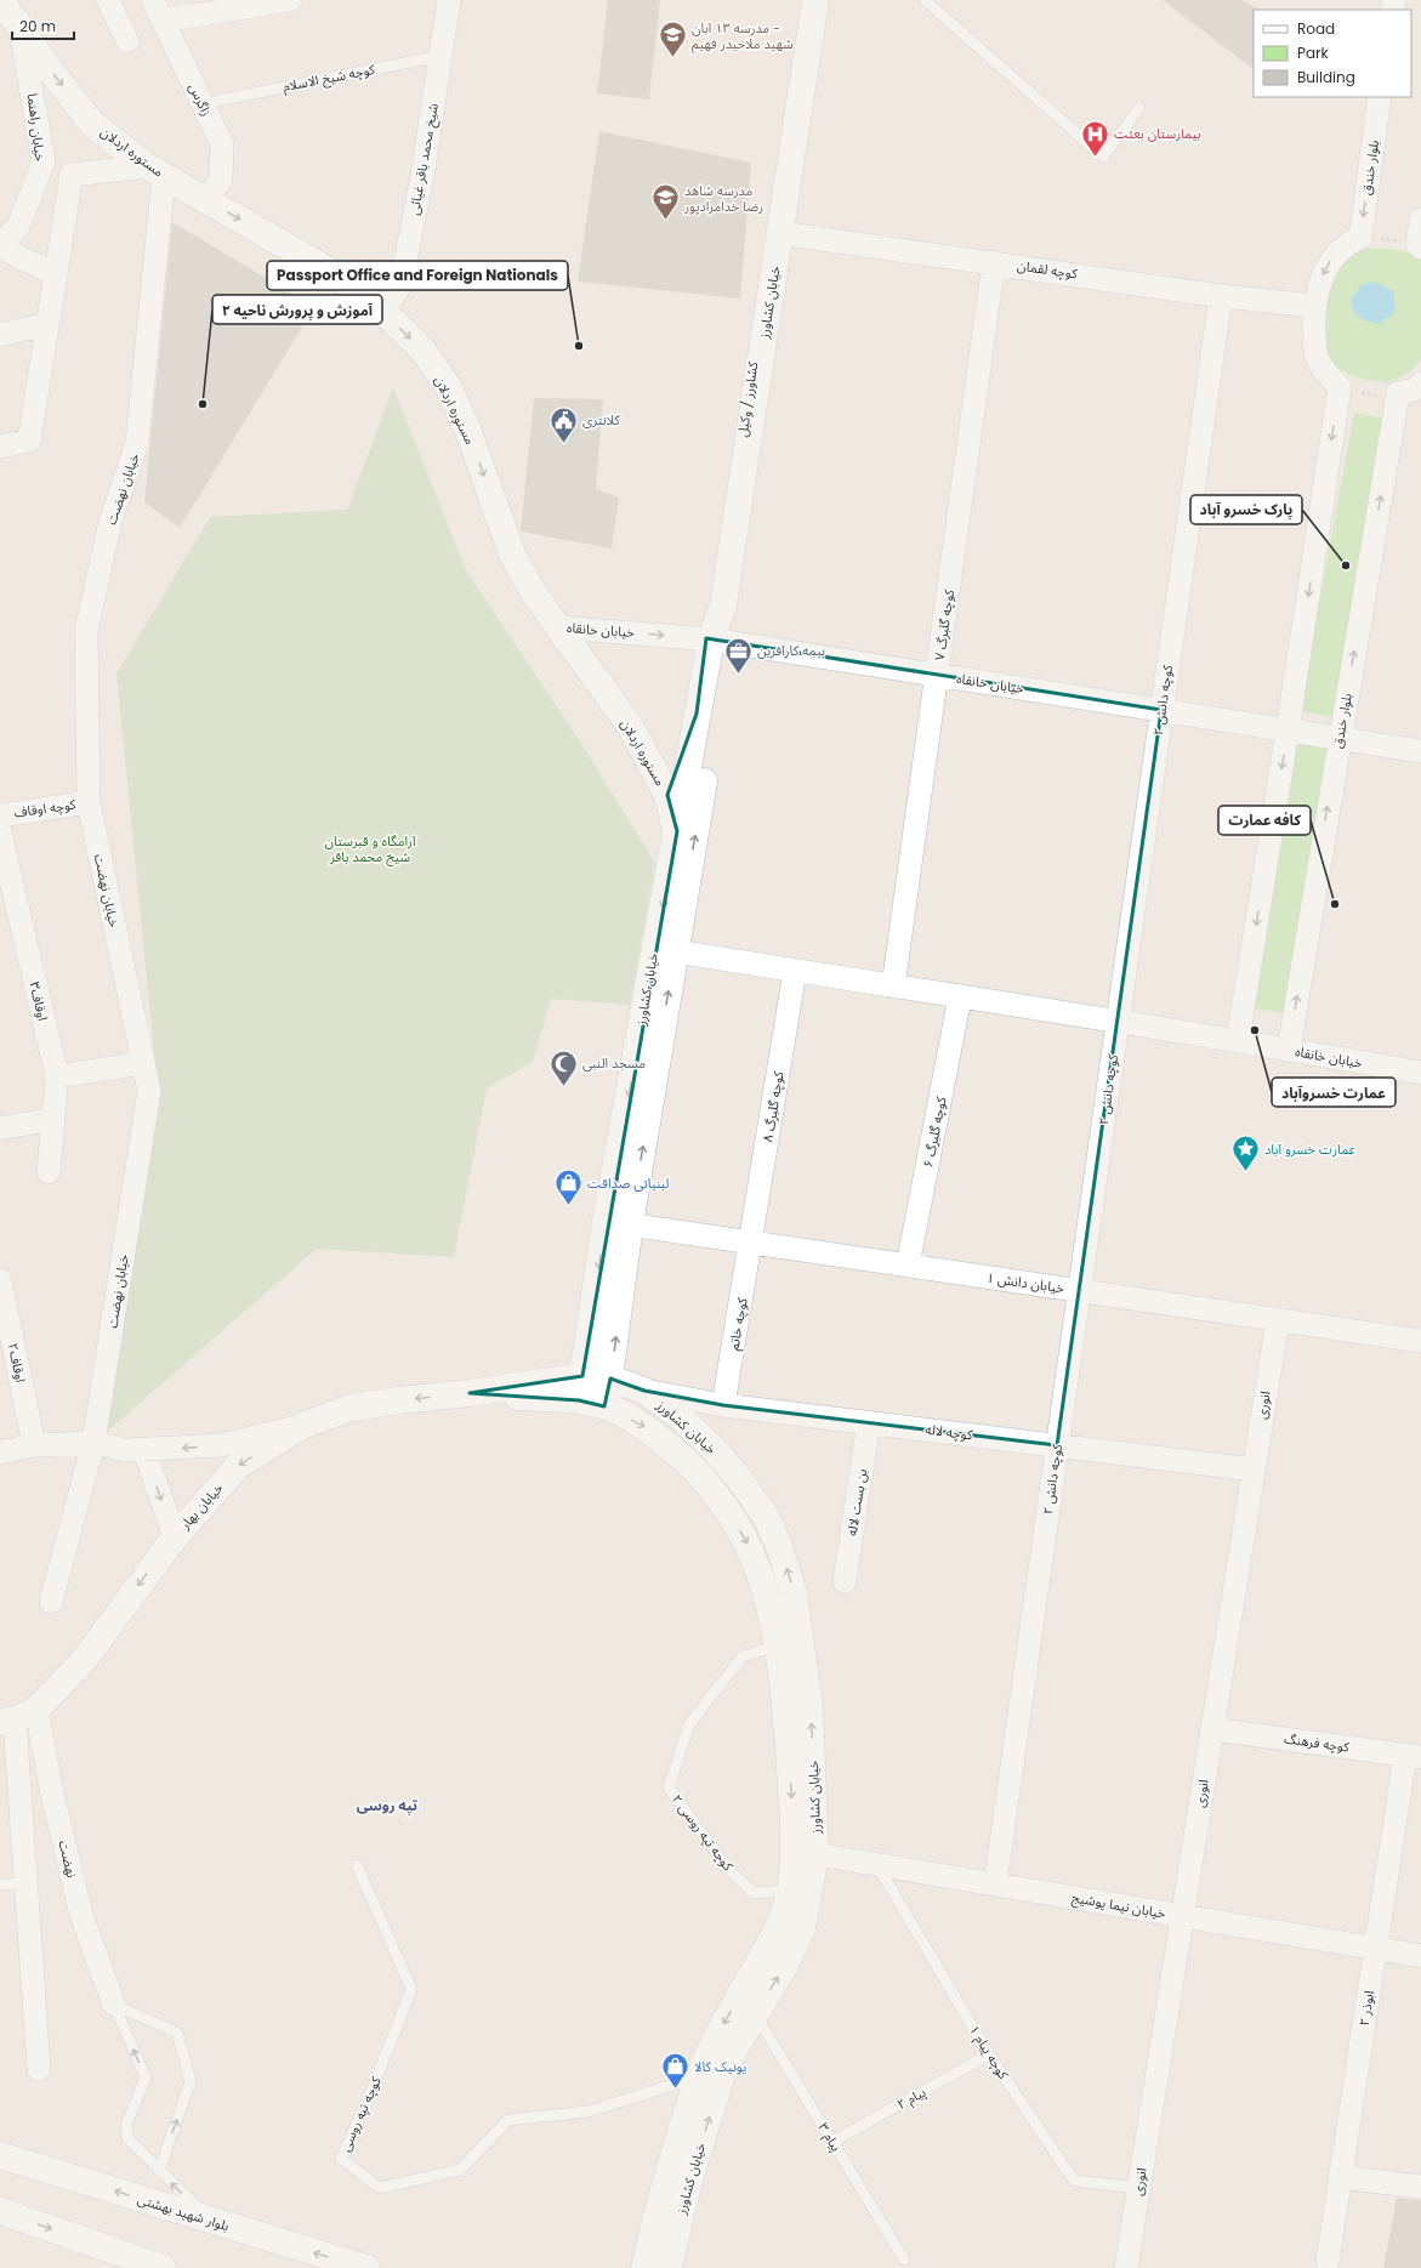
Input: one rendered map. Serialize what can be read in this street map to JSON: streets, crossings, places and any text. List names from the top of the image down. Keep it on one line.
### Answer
{"streets":{"street":["زاگرس","خیابان راهنما","مستوره اردلان","شیخ محمد باقر غیاثی","بلوار خندق","کوچه لقمان","خیابان کشاورز","کشاورز / وکیل","خیابان نهضت","کوچه گلبرگ ۷","خیابان خانقاه","کوچه دانش ۲","کوچه اوقاف","اوقاف۳","کوچه گلبرگ ۸","کوچه گلبرگ ۶","خیابان دانش ۱","کوچه خاتم","اوقاف۲","انوری","کوچه لاله","بن بست لاله","خیابان بهار","کوچه فرهنگ","نهضت","خیابان نیما یوشیج","ابوذر ۲","بلوار شهید بهشتی"],"lane":["کوچه شیخ الاسلام","کوچه تپه روسی ۲","کوچه پیام ۱","پیام ۲","کوچه تپه روسی","پیام ۳"]},"crossings":[["کوچه شیخ الاسلام","شیخ محمد باقر غیاثی"],["زاگرس","مستوره اردلان"],["خیابان راهنما","مستوره اردلان"],["مستوره اردلان","شیخ محمد باقر غیاثی"],["مستوره اردلان","خیابان کشاورز"],["مستوره اردلان","کشاورز / وکیل"],["مستوره اردلان","خیابان نهضت"],["مستوره اردلان","خیابان خانقاه"],["بلوار خندق","خیابان خانقاه"],["کوچه لقمان","خیابان کشاورز"],["کوچه لقمان","کوچه گلبرگ ۷"],["کوچه لقمان","کوچه دانش ۲"],["خیابان کشاورز","کشاورز / وکیل"],["خیابان کشاورز","خیابان خانقاه"],["خیابان کشاورز","خیابان دانش ۱"],["خیابان کشاورز","کوچه لاله"],["خیابان کشاورز","خیابان بهار"],["خیابان کشاورز","کوچه تپه روسی ۲"],["خیابان کشاورز","خیابان نیما یوشیج"],["خیابان کشاورز","کوچه تپه روسی"],["خیابان کشاورز","پیام ۳"],["کشاورز / وکیل","خیابان خانقاه"],["خیابان نهضت","کوچه اوقاف"],["کوچه گلبرگ ۷","خیابان خانقاه"],["خیابان خانقاه","کوچه دانش ۲"],["خیابان خانقاه","کوچه گلبرگ ۸"],["خیابان خانقاه","کوچه گلبرگ ۶"],["کوچه دانش ۲","خیابان دانش ۱"],["کوچه دانش ۲","کوچه لاله"],["کوچه دانش ۲","خیابان نیما یوشیج"],["کوچه گلبرگ ۸","خیابان دانش ۱"],["کوچه گلبرگ ۸","کوچه خاتم"],["کوچه گلبرگ ۶","خیابان دانش ۱"],["خیابان دانش ۱","کوچه خاتم"],["خیابان دانش ۱","انوری"],["کوچه خاتم","کوچه لاله"],["انوری","کوچه لاله"],["انوری","کوچه فرهنگ"],["انوری","خیابان نیما یوشیج"],["انوری","کوچه پیام ۱"],["کوچه لاله","بن بست لاله"],["خیابان بهار","نهضت"],["کوچه فرهنگ","ابوذر ۲"],["خیابان نیما یوشیج","ابوذر ۲"],["خیابان نیما یوشیج","کوچه پیام ۱"],["کوچه پیام ۱","پیام ۲"],["پیام ۲","پیام ۳"]],"one_way":["مستوره اردلان","خیابان بهار"],"districts":["تپه روسی"],"parks":["آرامگاه و قبرستان شیخ محمد باقر"],"places":{"school or university":["مدرسه ۱۳ آبان - شهید ملاحیدر فهیم","مدرسه شاهد رضا خدامرادپور"],"hospital":["بیمارستان بعثت"],"other":["Passport Office and Foreign Nationals","آموزش و پرورش ناحیه ۲","پارک خسرو آباد","کافه عمارت","عمارت خسروآباد"],"public building":["کلانتری"],"office":["بیمه کارآفرین"],"mosque":["مسجد النبی"],"place":["عمارت خسرو آباد"],"shop":["لبنیاتی ‌صداقت","یونیک کالا"]},"legend":["Road","Park","Building"],"scale_bar":"20 m"}
